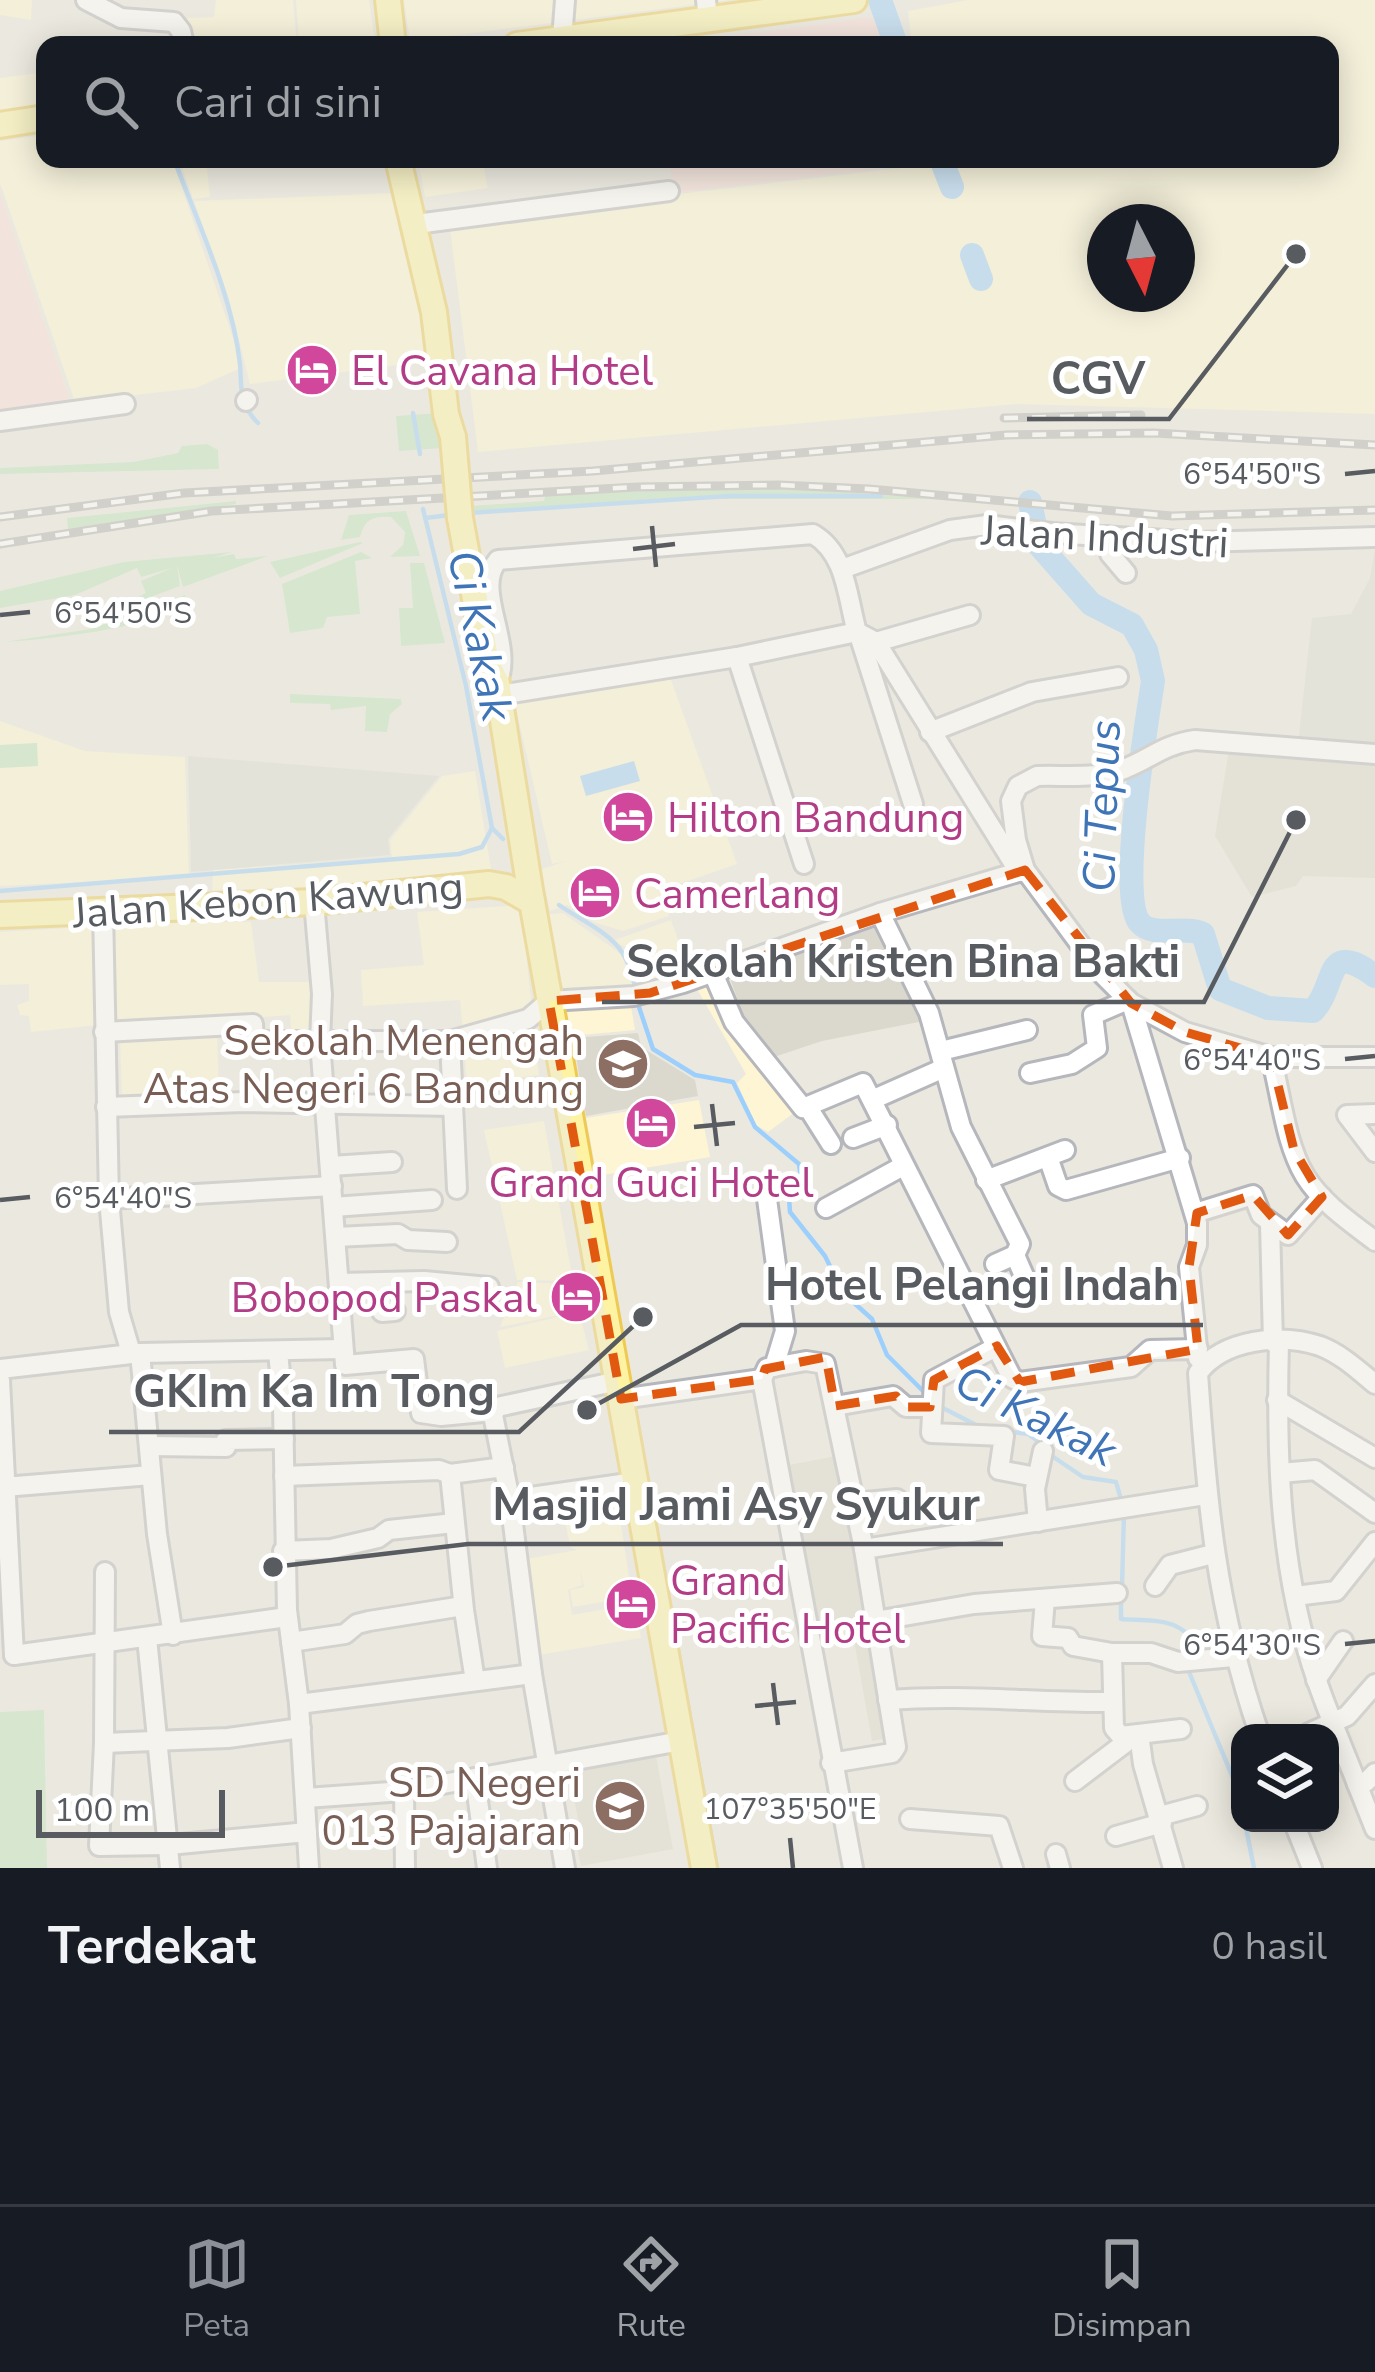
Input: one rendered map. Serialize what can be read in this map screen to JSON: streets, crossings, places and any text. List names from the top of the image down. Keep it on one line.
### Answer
{"streets":{"main road":["Jalan Kebon Kawung"],"street":["Jalan Industri"]},"water":["Ci Kakak","Ci Tepus"],"places":{"other":["CGV","Sekolah Kristen Bina Bakti","GKIm Ka Im Tong","Hotel Pelangi Indah","Masjid Jami Asy Syukur"],"hotel":["El Cavana Hotel","Hilton Bandung","Camerlang","Grand Guci Hotel","Bobopod Paskal","Grand Pacific Hotel"],"school or university":["Sekolah Menengah Atas Negeri 6 Bandung","SD Negeri 013 Pajajaran"]},"scale_bar":"100 m","north":"bottom","page":{"search":"Cari di sini","scale":"100 m","heading":["Terdekat","0 hasil"],"nav":["Peta","Rute","Disimpan"]},"coordinates":["6°54'50\"S","6°54'40\"S","6°54'30\"S","107°35'50\"E"]}
